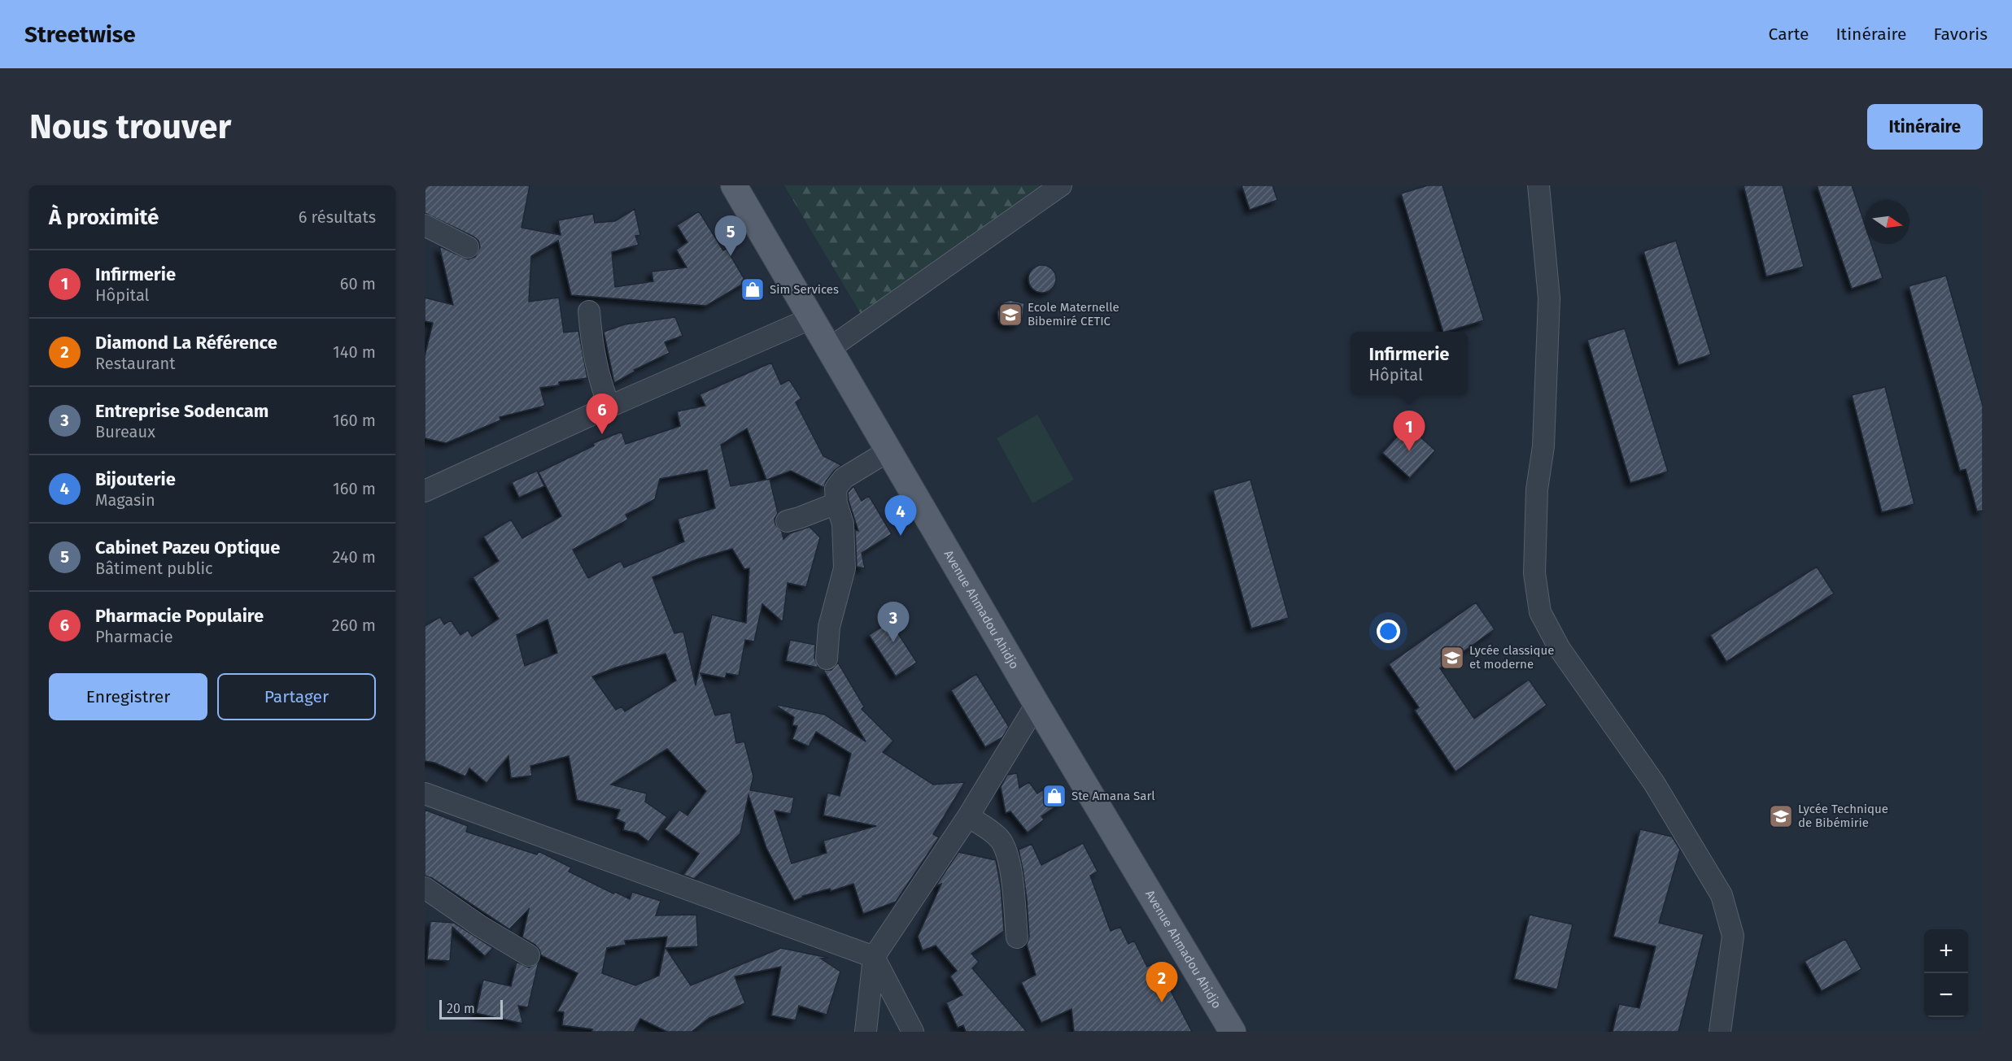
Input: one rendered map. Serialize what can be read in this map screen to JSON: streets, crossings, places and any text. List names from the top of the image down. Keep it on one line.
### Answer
{"streets":{"main road":["Avenue Ahmadou Ahidjo"]},"places":{"shop":["Sim Services","Ste Amana Sarl"],"school or university":["Ecole Maternelle Bibemiré CETIC","Lycée classique et moderne","Lycée Technique de Bibémirie"]},"scale_bar":"20 m","north":"right","page":{"header":"Streetwise","nav":["Carte","Itinéraire","Favoris"],"buttons":["Itinéraire",["Enregistrer","Partager"]],"title":"Nous trouver","heading":["À proximité","6 résultats"],"pins":["5","6","1","4","3","2"],"list":[{"mark":"1","name":"Infirmerie","note":"Hôpital","value":"60 m"},{"mark":"2","name":"Diamond La Référence","note":"Restaurant","value":"140 m"},{"mark":"3","name":"Entreprise Sodencam","note":"Bureaux","value":"160 m"},{"mark":"4","name":"Bijouterie","note":"Magasin","value":"160 m"},{"mark":"5","name":"Cabinet Pazeu Optique","note":"Bâtiment public","value":"240 m"},{"mark":"6","name":"Pharmacie Populaire","note":"Pharmacie","value":"260 m"}],"popup":["Infirmerie","Hôpital"],"map_buttons":["+","−"],"scale":"20 m"}}
